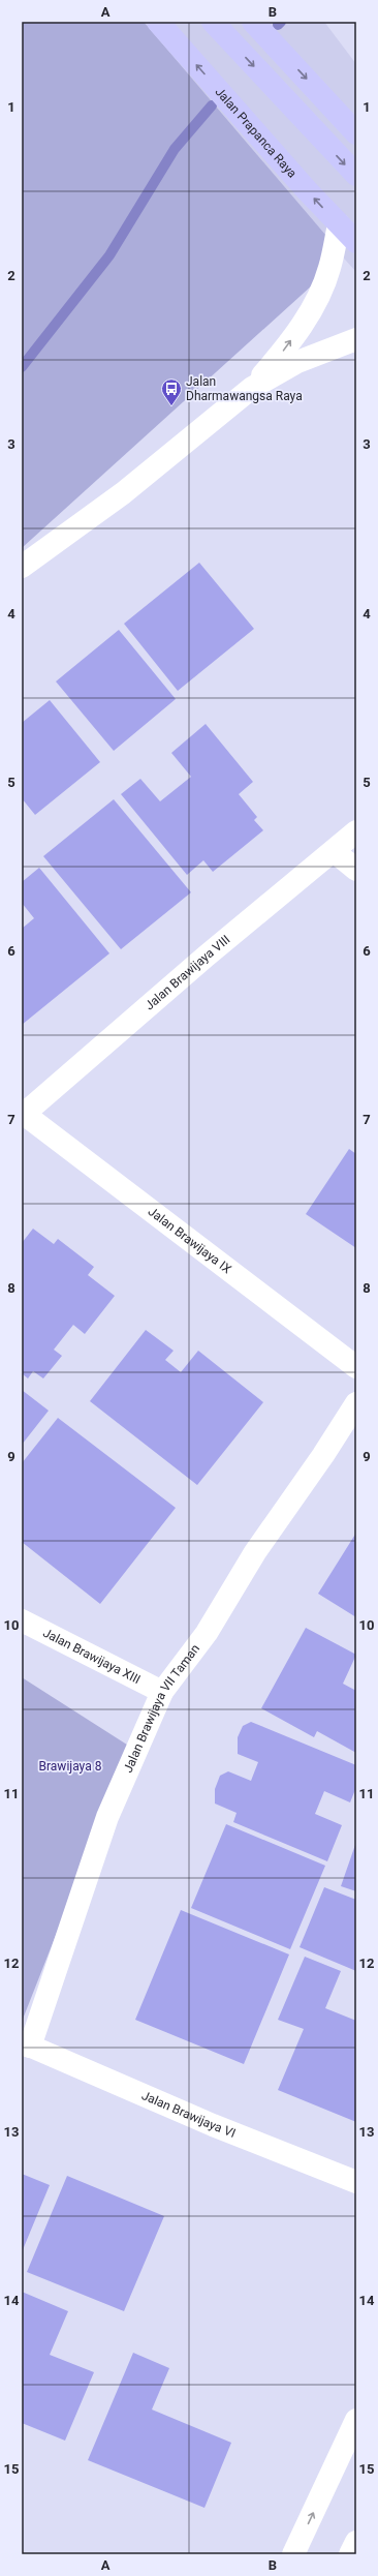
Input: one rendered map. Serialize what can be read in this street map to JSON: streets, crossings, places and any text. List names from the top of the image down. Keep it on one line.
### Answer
{"streets":{"main road":["Jalan Prapanca Raya"],"street":["Jalan Brawijaya VIII","Jalan Brawijaya IX","Jalan Brawijaya XIII","Jalan Brawijaya VII Taman","Jalan Brawijaya VI"]},"crossings":[["Jalan Brawijaya VIII","Jalan Brawijaya IX"],["Jalan Brawijaya XIII","Jalan Brawijaya VII Taman"],["Jalan Brawijaya VII Taman","Jalan Brawijaya VI"]],"parks":["Brawijaya 8"],"places":{"bus stop":["Jalan Dharmawangsa Raya"]},"grid":{"columns":["A","B"],"rows":["1","2","3","4","5","6","7","8","9","10","11","12","13","14","15"]}}
